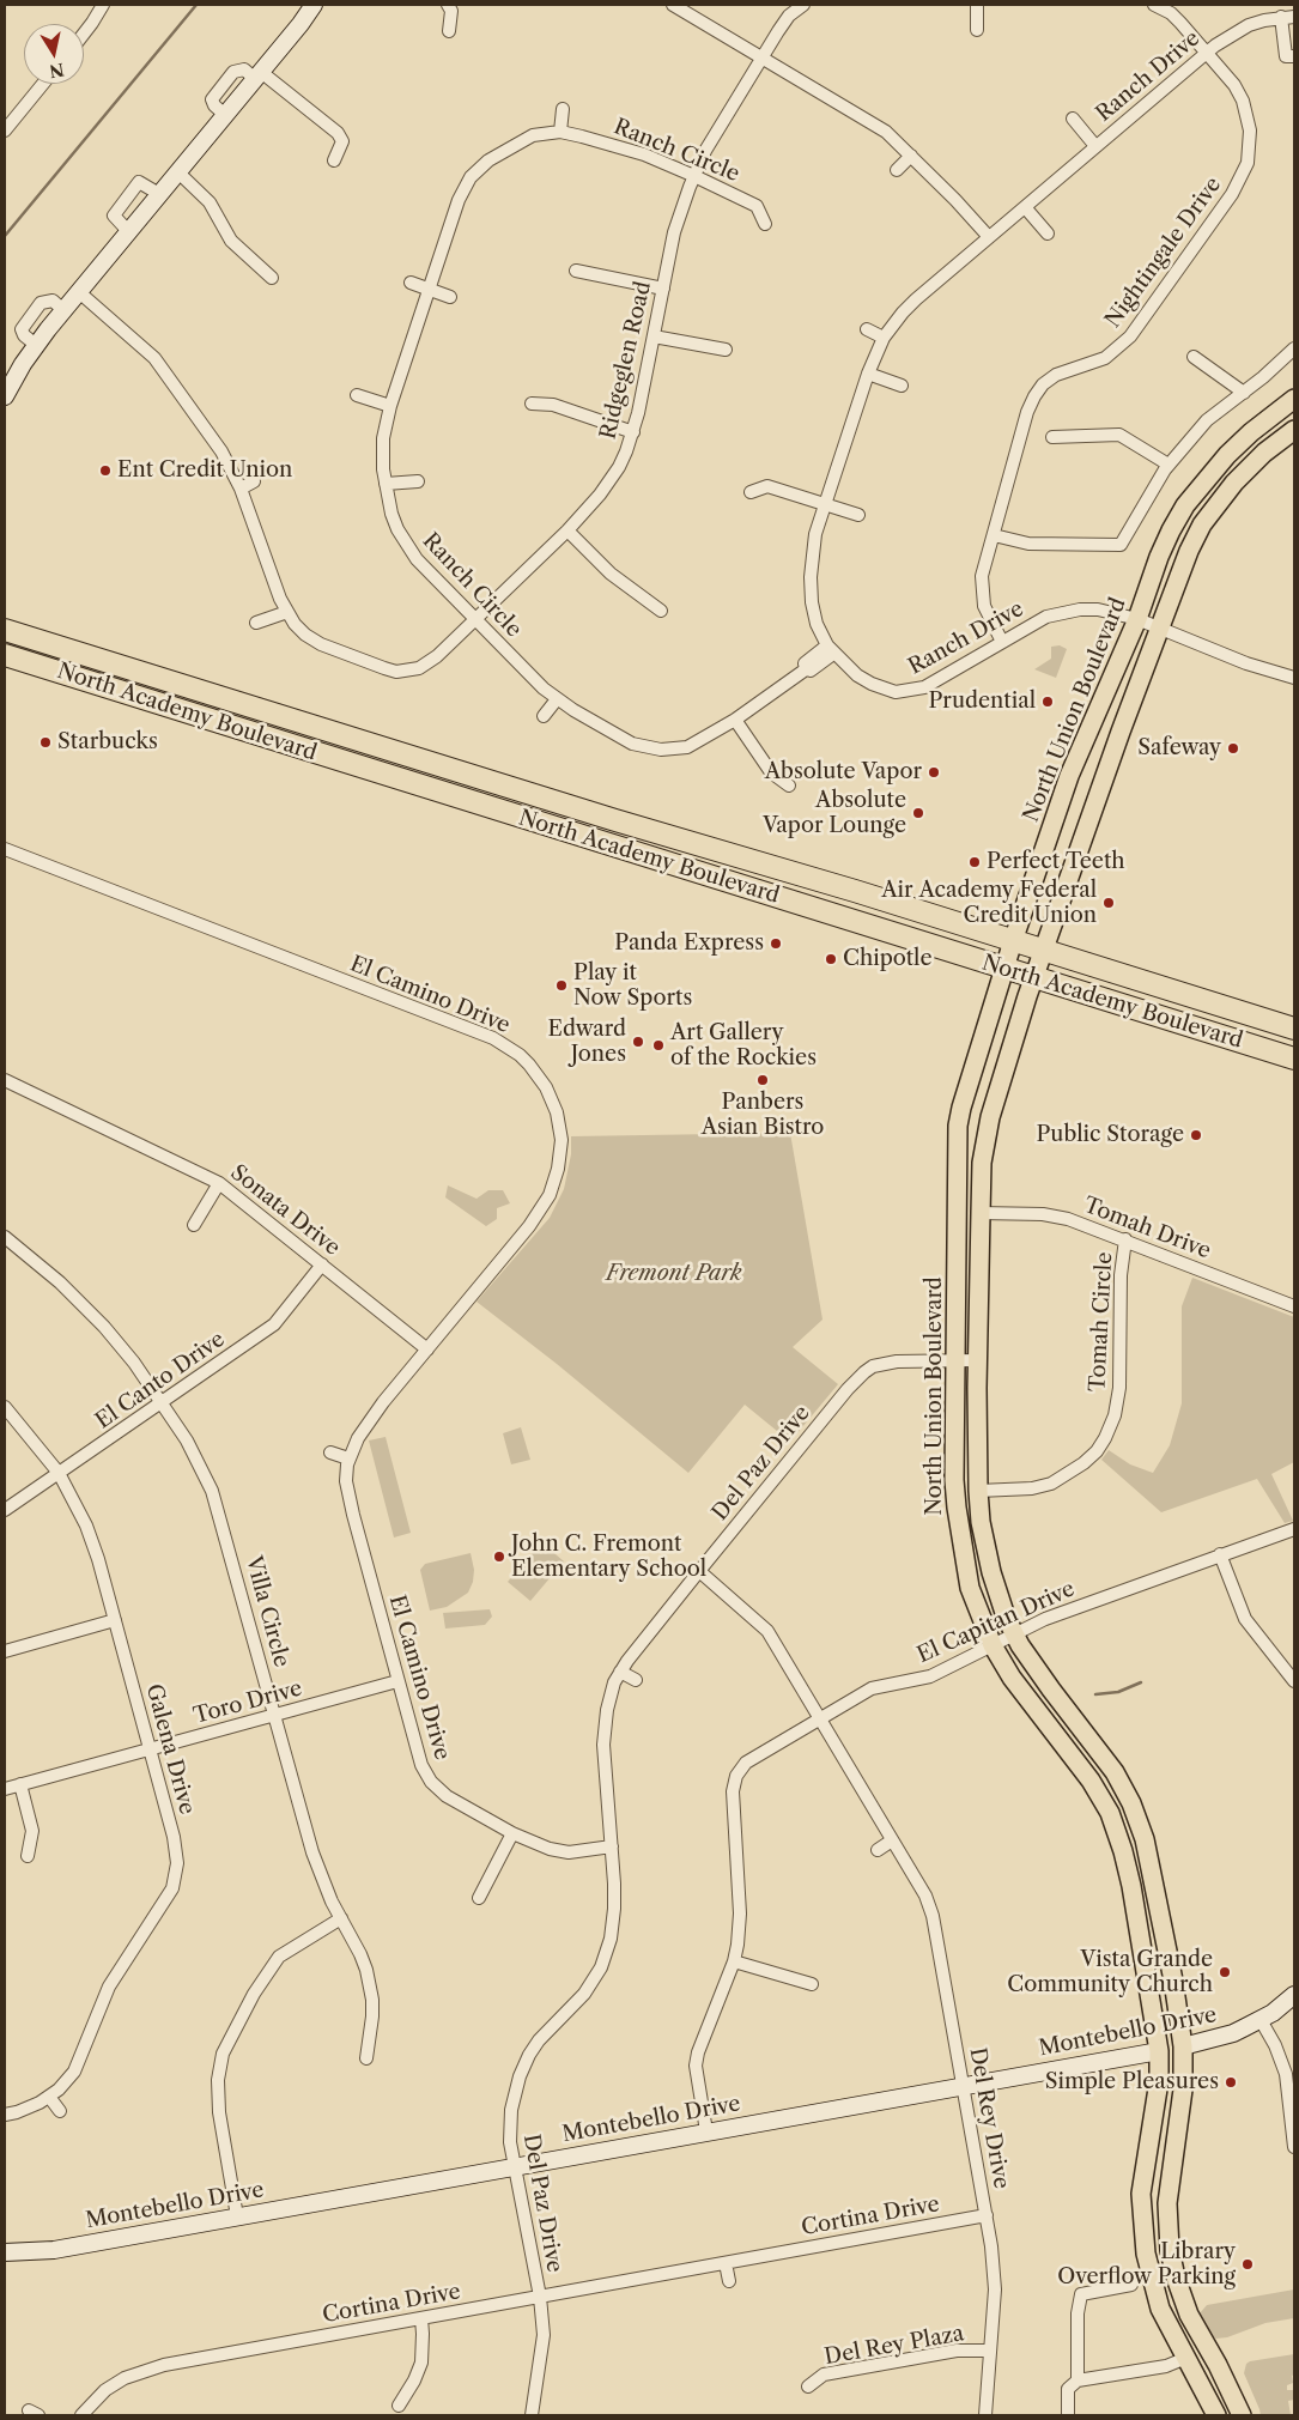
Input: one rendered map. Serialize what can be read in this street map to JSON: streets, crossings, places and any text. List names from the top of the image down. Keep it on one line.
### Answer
{"streets":{"highway":["North Academy Boulevard"],"main road":["North Union Boulevard"],"street":["Ranch Drive","Ranch Circle","Nightingale Drive","Ridgeglen Road","El Camino Drive","Sonata Drive","Tomah Drive","Tomah Circle","El Canto Drive","Del Paz Drive","Villa Circle","El Capitan Drive","Toro Drive","Galena Drive","Montebello Drive","Del Rey Drive","Cortina Drive","Del Rey Plaza"]},"crossings":[["Ranch Drive","Ranch Circle"],["Ranch Drive","Nightingale Drive"],["Ranch Drive","North Union Boulevard"],["Ranch Circle","Ridgeglen Road"],["North Union Boulevard","North Academy Boulevard"],["North Union Boulevard","Tomah Drive"],["North Union Boulevard","Tomah Circle"],["North Union Boulevard","Del Paz Drive"],["North Union Boulevard","El Capitan Drive"],["North Union Boulevard","Montebello Drive"],["El Camino Drive","Sonata Drive"],["El Camino Drive","Del Paz Drive"],["El Camino Drive","Toro Drive"],["Sonata Drive","El Canto Drive"],["Tomah Drive","Tomah Circle"],["El Canto Drive","Villa Circle"],["El Canto Drive","Galena Drive"],["Del Paz Drive","Montebello Drive"],["Del Paz Drive","Del Rey Drive"],["Del Paz Drive","Cortina Drive"],["Villa Circle","Toro Drive"],["El Capitan Drive","Montebello Drive"],["El Capitan Drive","Del Rey Drive"],["Toro Drive","Galena Drive"],["Montebello Drive","Del Rey Drive"],["Del Rey Drive","Cortina Drive"],["Del Rey Drive","Del Rey Plaza"]],"parks":["Fremont Park"],"places":["Ent Credit Union","Prudential","Starbucks","Safeway","Absolute Vapor","Absolute Vapor Lounge","Perfect Teeth","Air Academy Federal Credit Union","Panda Express","Chipotle","Play it Now Sports","Edward Jones","Art Gallery of the Rockies","Panbers Asian Bistro","Public Storage","John C. Fremont Elementary School","Vista Grande Community Church","Simple Pleasures","Library Overflow Parking"],"north":"bottom"}
